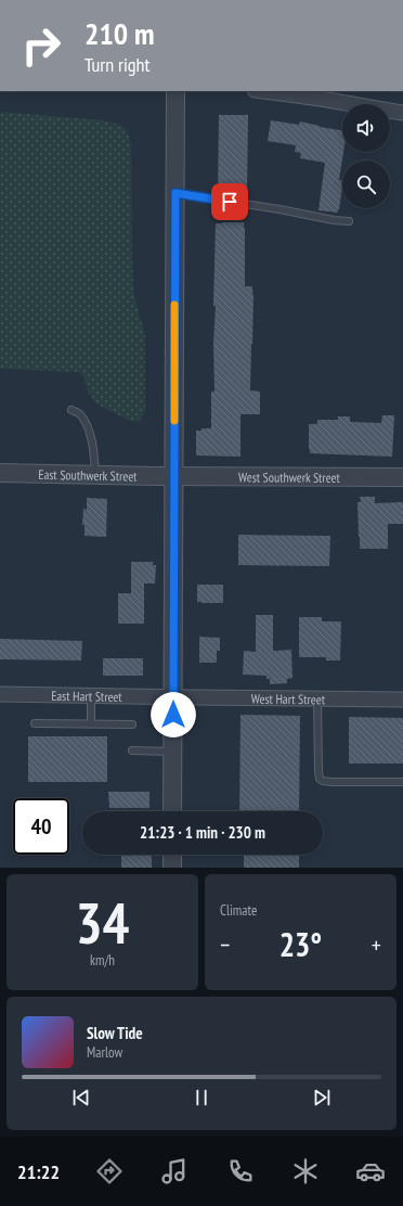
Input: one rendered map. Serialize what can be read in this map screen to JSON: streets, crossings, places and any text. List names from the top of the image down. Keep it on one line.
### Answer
{"streets":{"street":["East Southwerk Street","West Southwerk Street","East Hart Street","West Hart Street"]},"crossings":[["East Southwerk Street","West Southwerk Street"],["East Hart Street","West Hart Street"]],"page":{"turn":["210 m","Turn right"],"limit":"40","trip":"21:23 · 1 min · 230 m","tile":[["34","km/h"],"Climate"],"heat":["−","23°","+"],"song":["Slow Tide","Marlow"],"tabs":"21:22"}}
